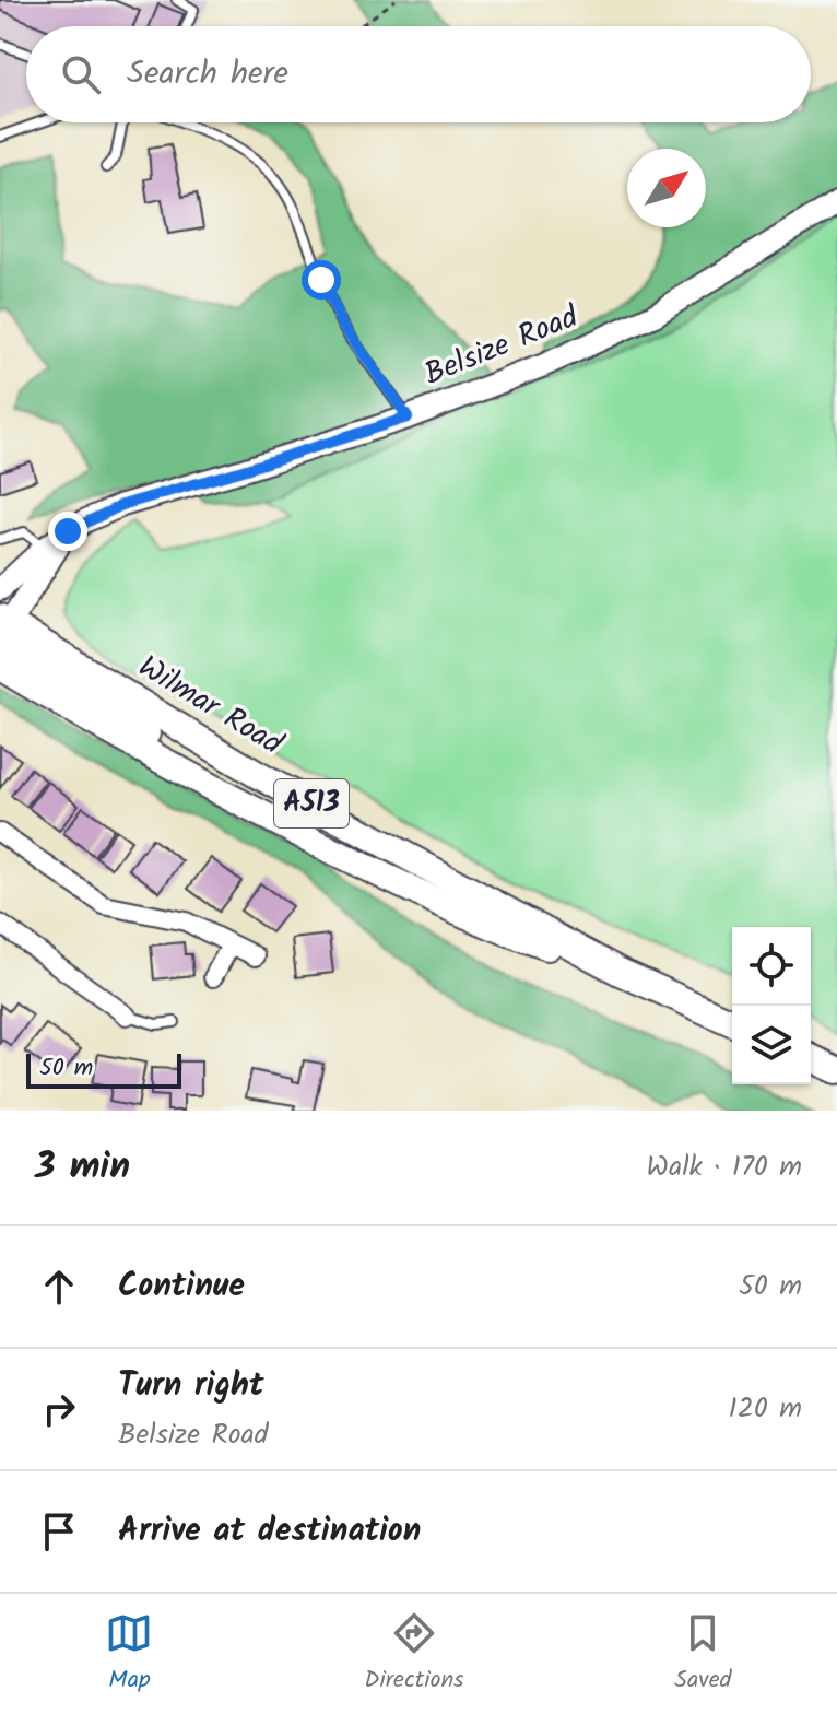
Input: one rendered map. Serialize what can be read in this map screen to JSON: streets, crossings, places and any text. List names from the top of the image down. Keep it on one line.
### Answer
{"streets":{"main road":["Wilmar Road","A513"],"street":["Belsize Road"]},"crossings":[["Belsize Road","Wilmar Road"],["Belsize Road","A513"],["Wilmar Road","A513"]],"scale_bar":"50 m","north":"top right","page":{"search":"Search here","scale":"50 m","heading":["3 min","Walk · 170 m"],"list":[["Continue","50 m"],["Turn right","Belsize Road","120 m"],"Arrive at destination"],"nav":["Map","Directions","Saved"]}}
